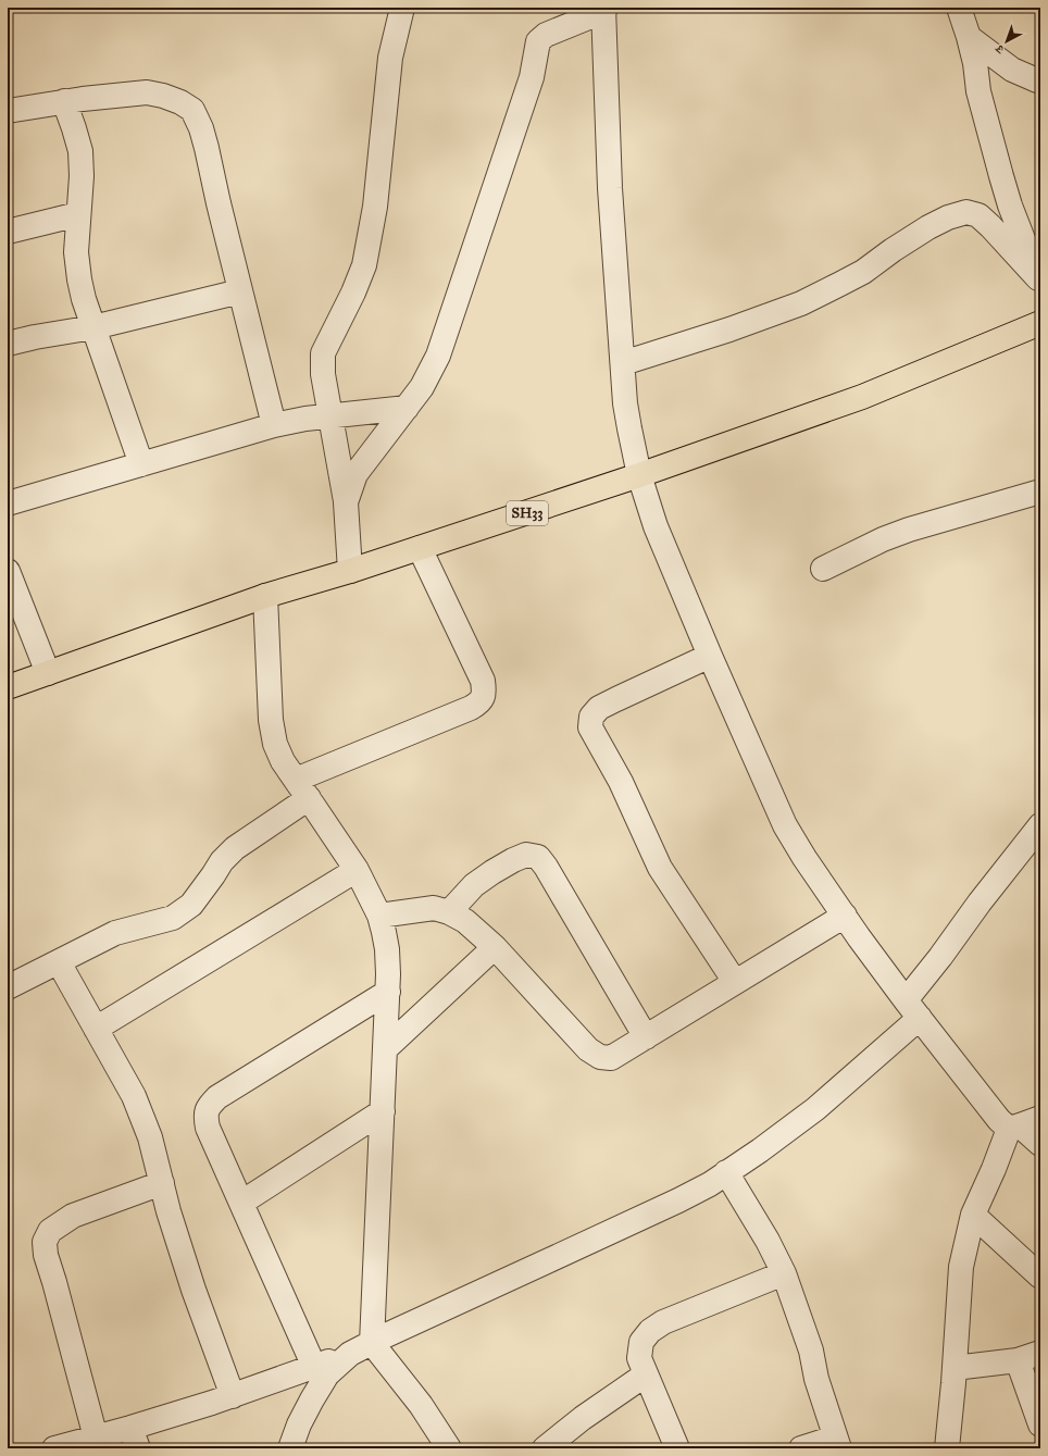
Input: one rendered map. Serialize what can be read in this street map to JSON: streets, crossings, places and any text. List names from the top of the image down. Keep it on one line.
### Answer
{"streets":{"main road":["SH33"]},"north":"bottom left"}
